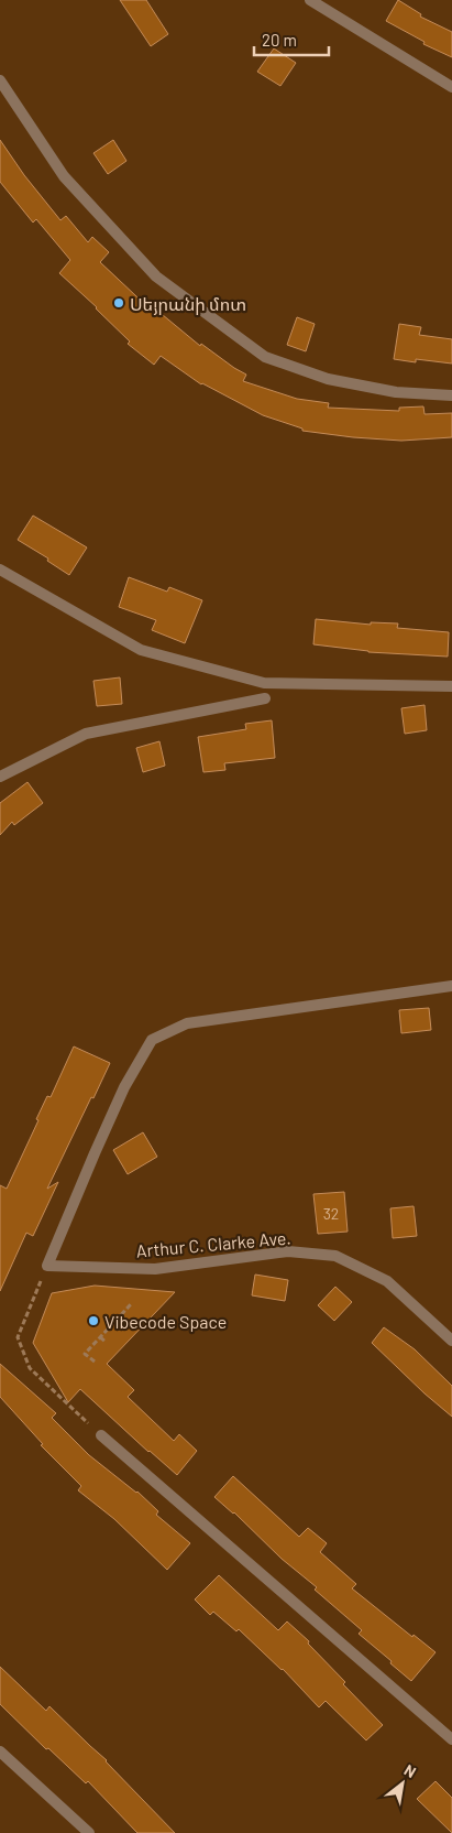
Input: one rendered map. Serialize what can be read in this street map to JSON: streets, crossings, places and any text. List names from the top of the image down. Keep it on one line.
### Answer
{"streets":{"street":["Arthur C. Clarke Ave."]},"places":["Սեյրանի մոտ","Vibecode Space"],"house_numbers":["32"],"scale_bar":"20 m","north":"top right"}
